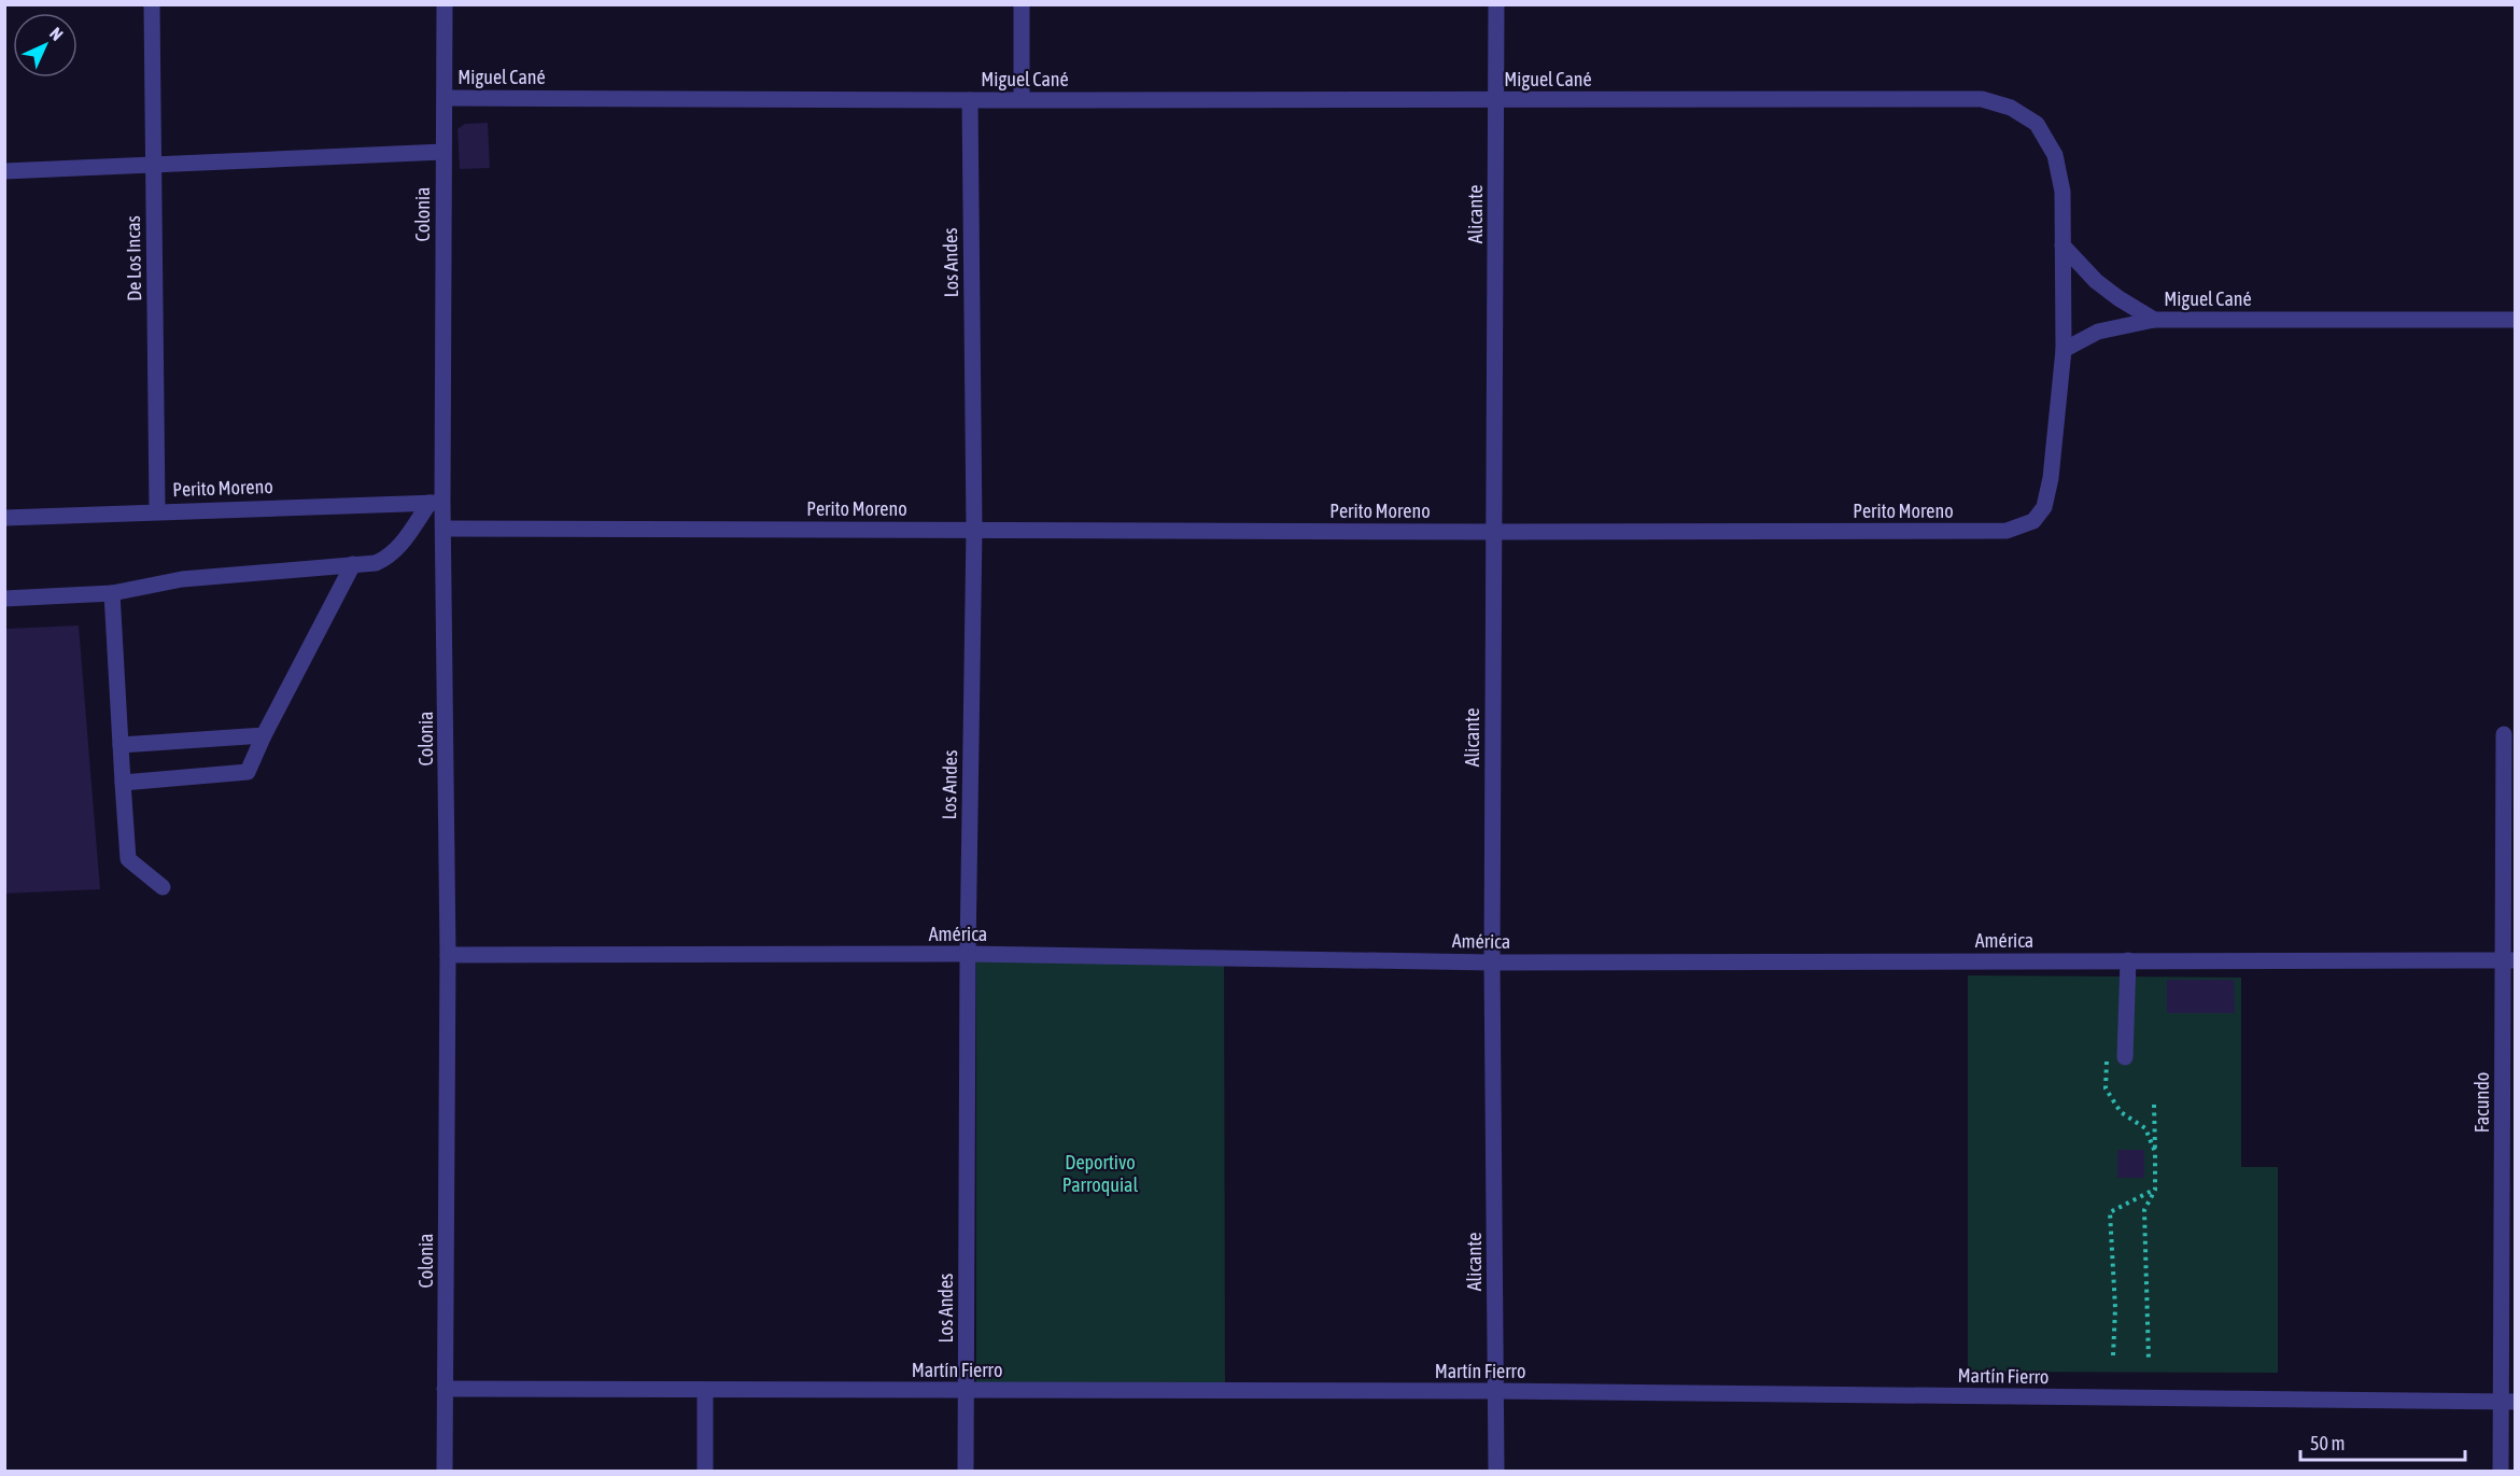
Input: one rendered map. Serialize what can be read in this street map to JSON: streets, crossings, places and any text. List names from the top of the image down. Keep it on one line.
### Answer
{"streets":{"street":["Miguel Cané","Colonia","Alicante","De Los Incas","Los Andes","Perito Moreno","América","Facundo","Martín Fierro"]},"crossings":[["Miguel Cané","Colonia"],["Miguel Cané","Alicante"],["Miguel Cané","Los Andes"],["Miguel Cané","Perito Moreno"],["Colonia","Perito Moreno"],["Colonia","América"],["Colonia","Martín Fierro"],["Alicante","Perito Moreno"],["Alicante","América"],["Alicante","Martín Fierro"],["De Los Incas","Perito Moreno"],["Los Andes","Perito Moreno"],["Los Andes","América"],["Los Andes","Martín Fierro"],["América","Facundo"],["Facundo","Martín Fierro"]],"parks":["Deportivo Parroquial"],"scale_bar":"50 m","north":"top right"}
